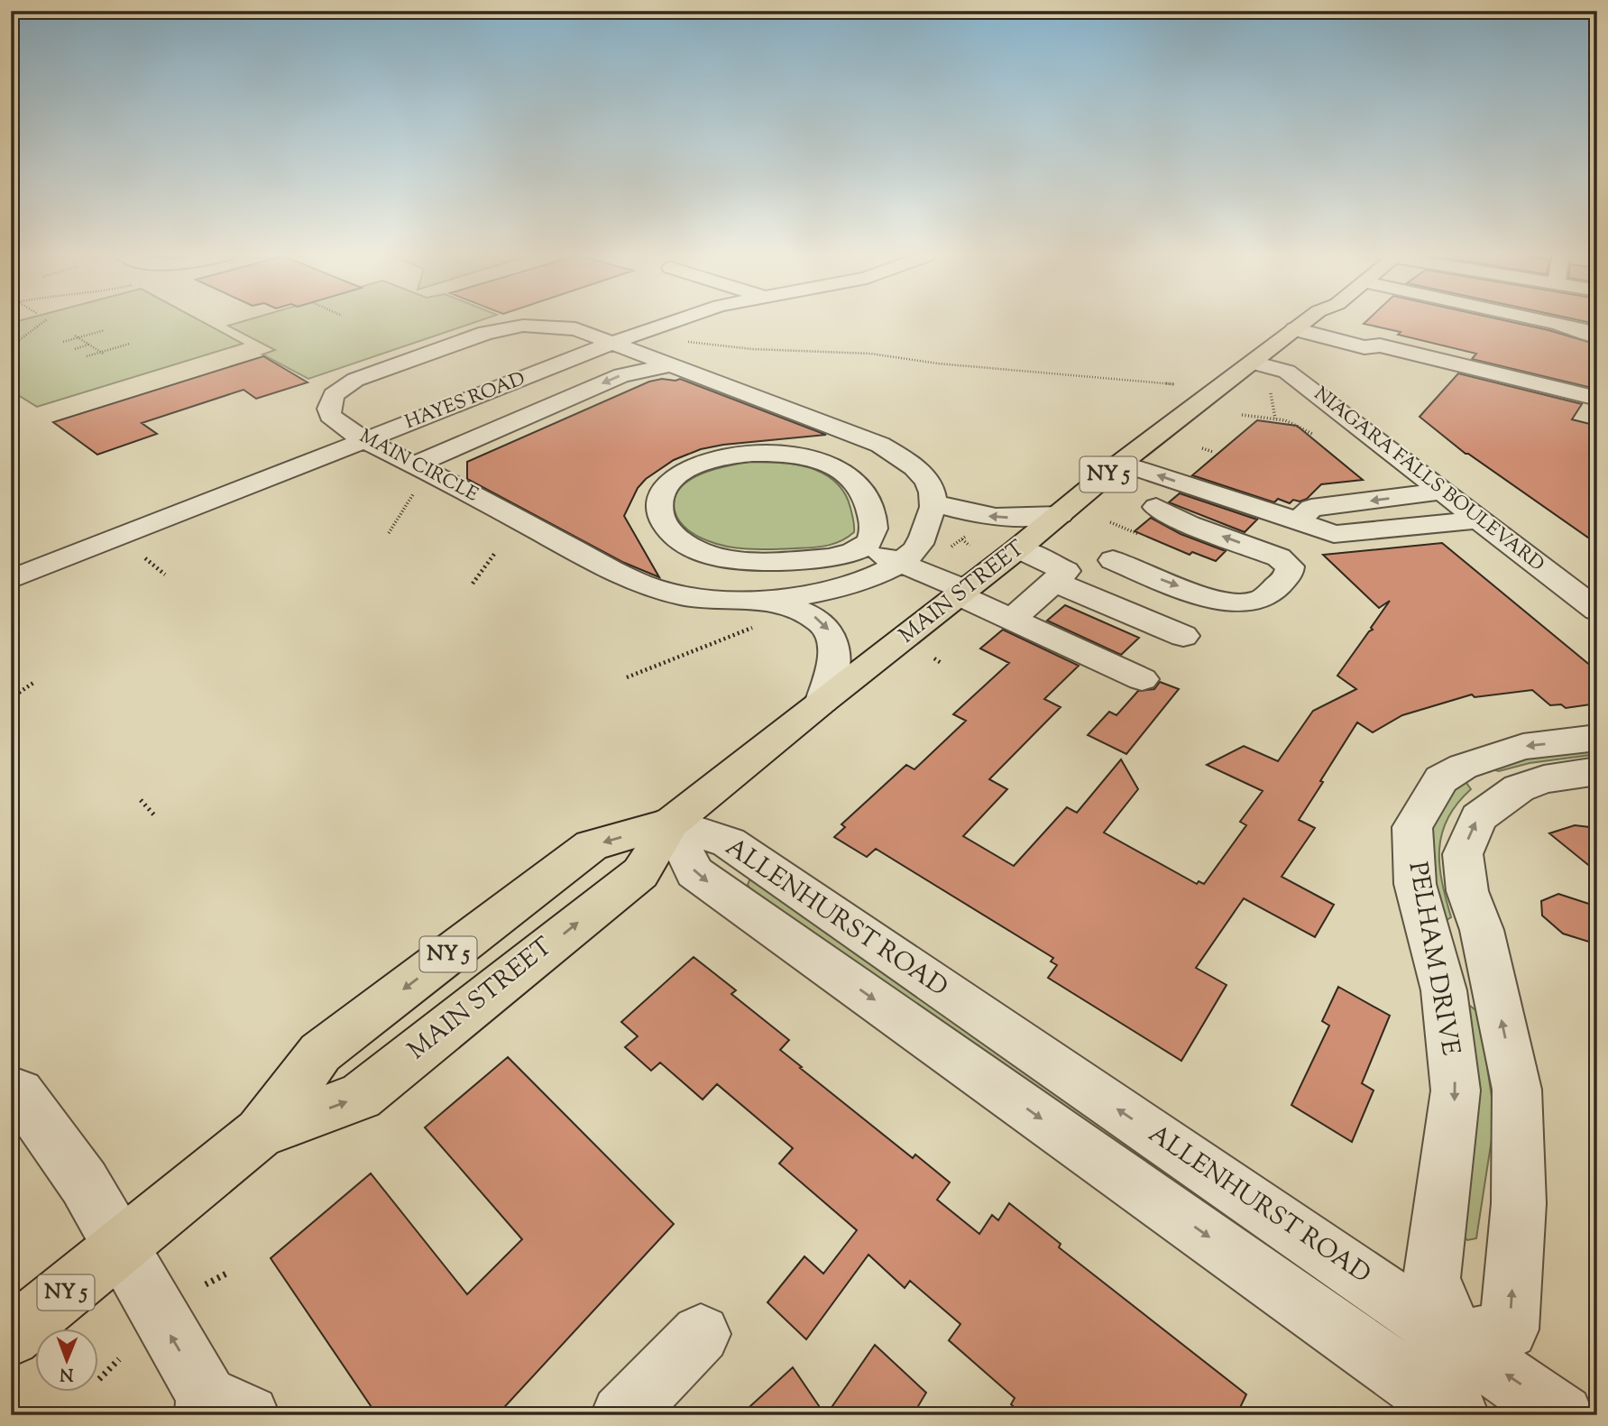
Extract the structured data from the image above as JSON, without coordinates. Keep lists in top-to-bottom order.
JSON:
{
  "streets": {
    "main road": ["NY 5", "MAIN STREET"],
    "street": [
      "HAYES ROAD",
      "MAIN CIRCLE",
      "NIAGARA FALLS BOULEVARD",
      "ALLENHURST ROAD",
      "PELHAM DRIVE"
    ]
  },
  "crossings": [
    ["HAYES ROAD", "MAIN CIRCLE"],
    ["NY 5", "NIAGARA FALLS BOULEVARD"],
    ["NY 5", "MAIN STREET"],
    ["NIAGARA FALLS BOULEVARD", "MAIN STREET"],
    ["MAIN STREET", "ALLENHURST ROAD"],
    ["ALLENHURST ROAD", "PELHAM DRIVE"]
  ],
  "north": "bottom"
}
